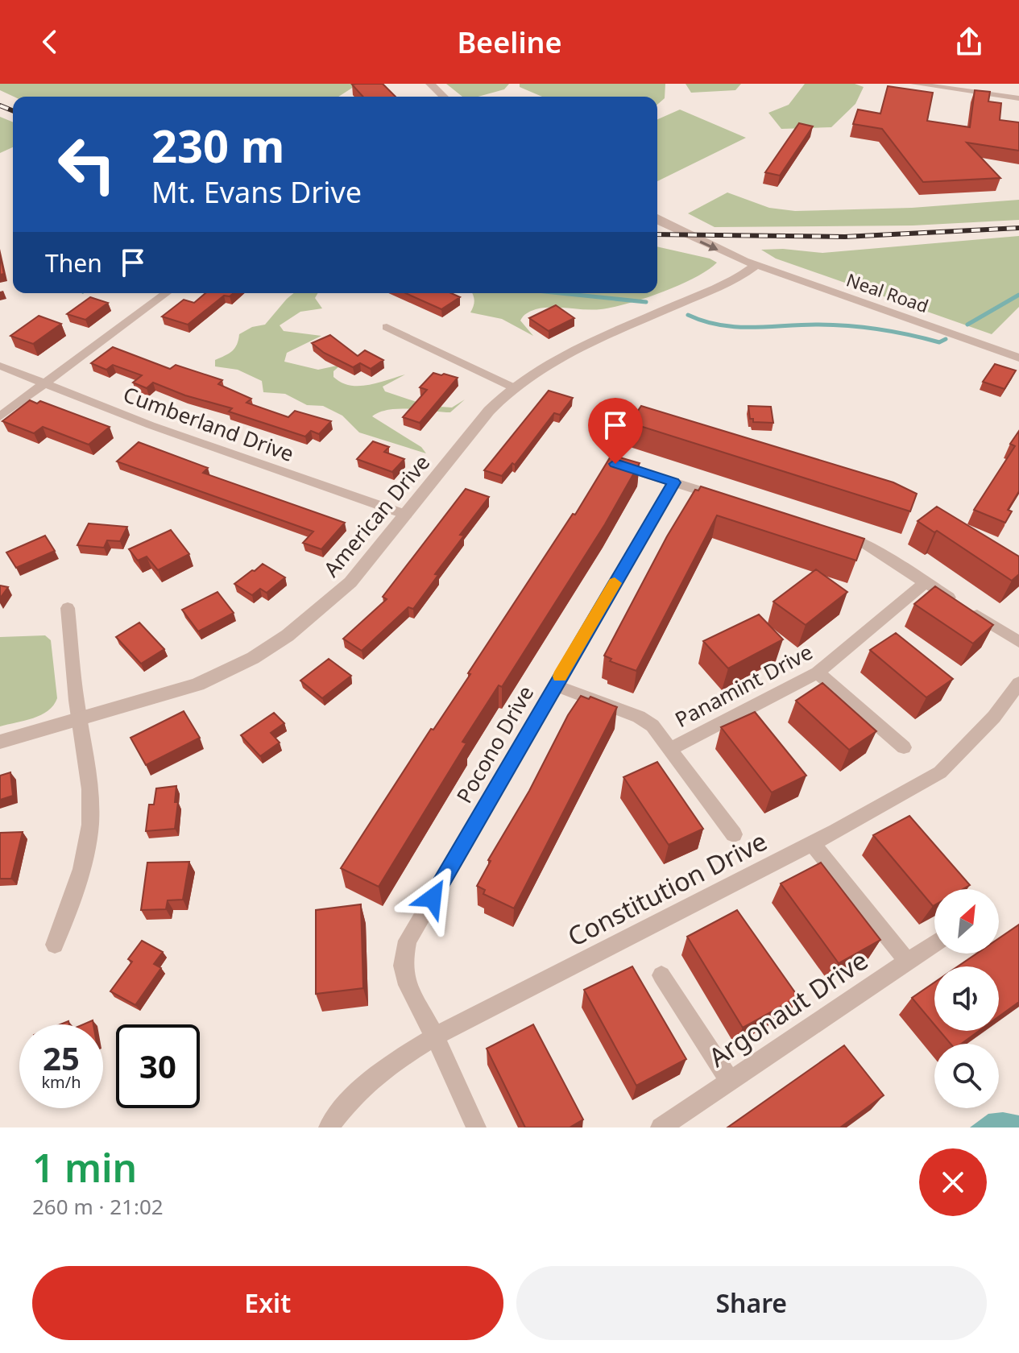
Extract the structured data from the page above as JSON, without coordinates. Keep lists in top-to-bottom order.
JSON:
{
  "streets": {
    "street": [
      "Neal Road",
      "Cumberland Drive",
      "American Drive",
      "Panamint Drive",
      "Pocono Drive",
      "Constitution Drive",
      "Argonaut Drive"
    ]
  },
  "crossings": [
    ["Neal Road", "American Drive"],
    ["Cumberland Drive", "American Drive"],
    ["Pocono Drive", "Constitution Drive"]
  ],
  "north": "top right",
  "page": {
    "header": "Beeline",
    "turn": ["230 m", "Mt. Evans Drive"],
    "then": "Then",
    "speed": "25 km/h",
    "limit": "30",
    "heading": ["1 min", "260 m · 21:02"],
    "buttons": ["Exit", "Share"]
  }
}
